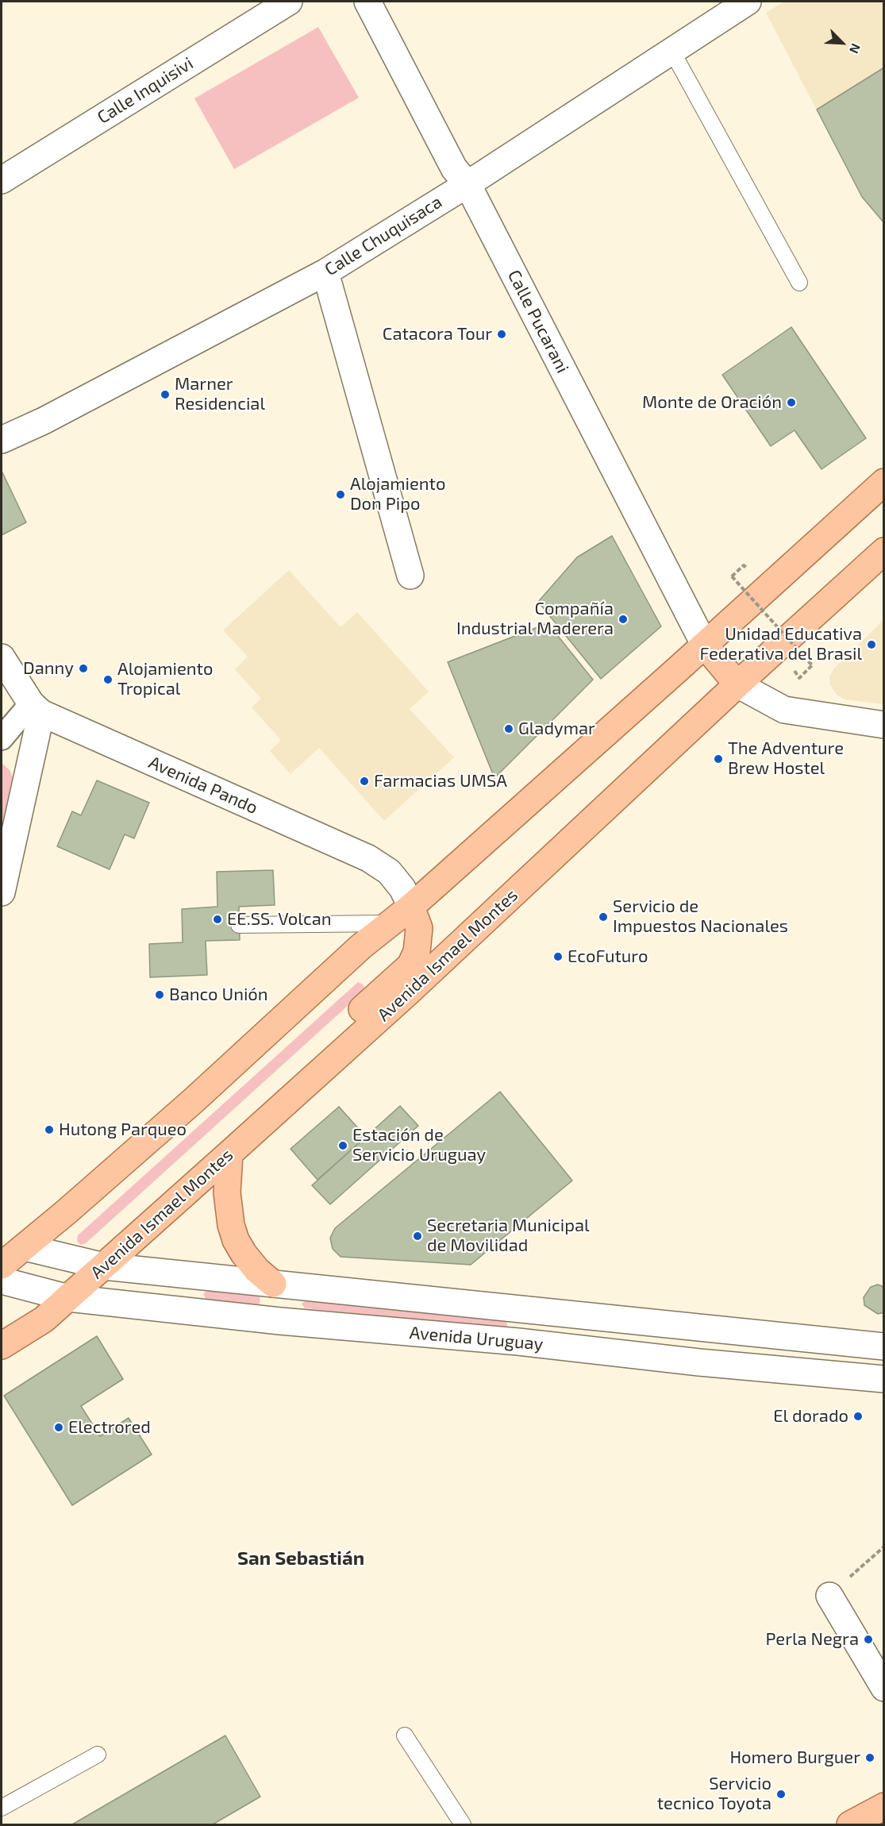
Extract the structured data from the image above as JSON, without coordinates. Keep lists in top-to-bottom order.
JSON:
{
  "streets": {
    "main road": ["Avenida Ismael Montes"],
    "street": [
      "Calle Inquisivi",
      "Calle Chuquisaca",
      "Calle Pucarani",
      "Avenida Pando",
      "Avenida Uruguay"
    ]
  },
  "crossings": [
    ["Calle Chuquisaca", "Calle Pucarani"],
    ["Avenida Ismael Montes", "Avenida Uruguay"]
  ],
  "districts": ["San Sebastián"],
  "places": [
    "Catacora Tour",
    "Marner Residencial",
    "Monte de Oración",
    "Alojamiento Don Pipo",
    "Compañía Industrial Maderera",
    "Unidad Educativa Federativa del Brasil",
    "Danny",
    "Alojamiento Tropical",
    "Gladymar",
    "The Adventure Brew Hostel",
    "Farmacias UMSA",
    "Servicio de Impuestos Nacionales",
    "EE.SS. Volcan",
    "EcoFuturo",
    "Banco Unión",
    "Hutong Parqueo",
    "Estación de Servicio Uruguay",
    "Secretaria Municipal de Movilidad",
    "El dorado",
    "Electrored",
    "Perla Negra",
    "Homero Burguer",
    "Servicio tecnico Toyota"
  ],
  "north": "bottom right"
}
